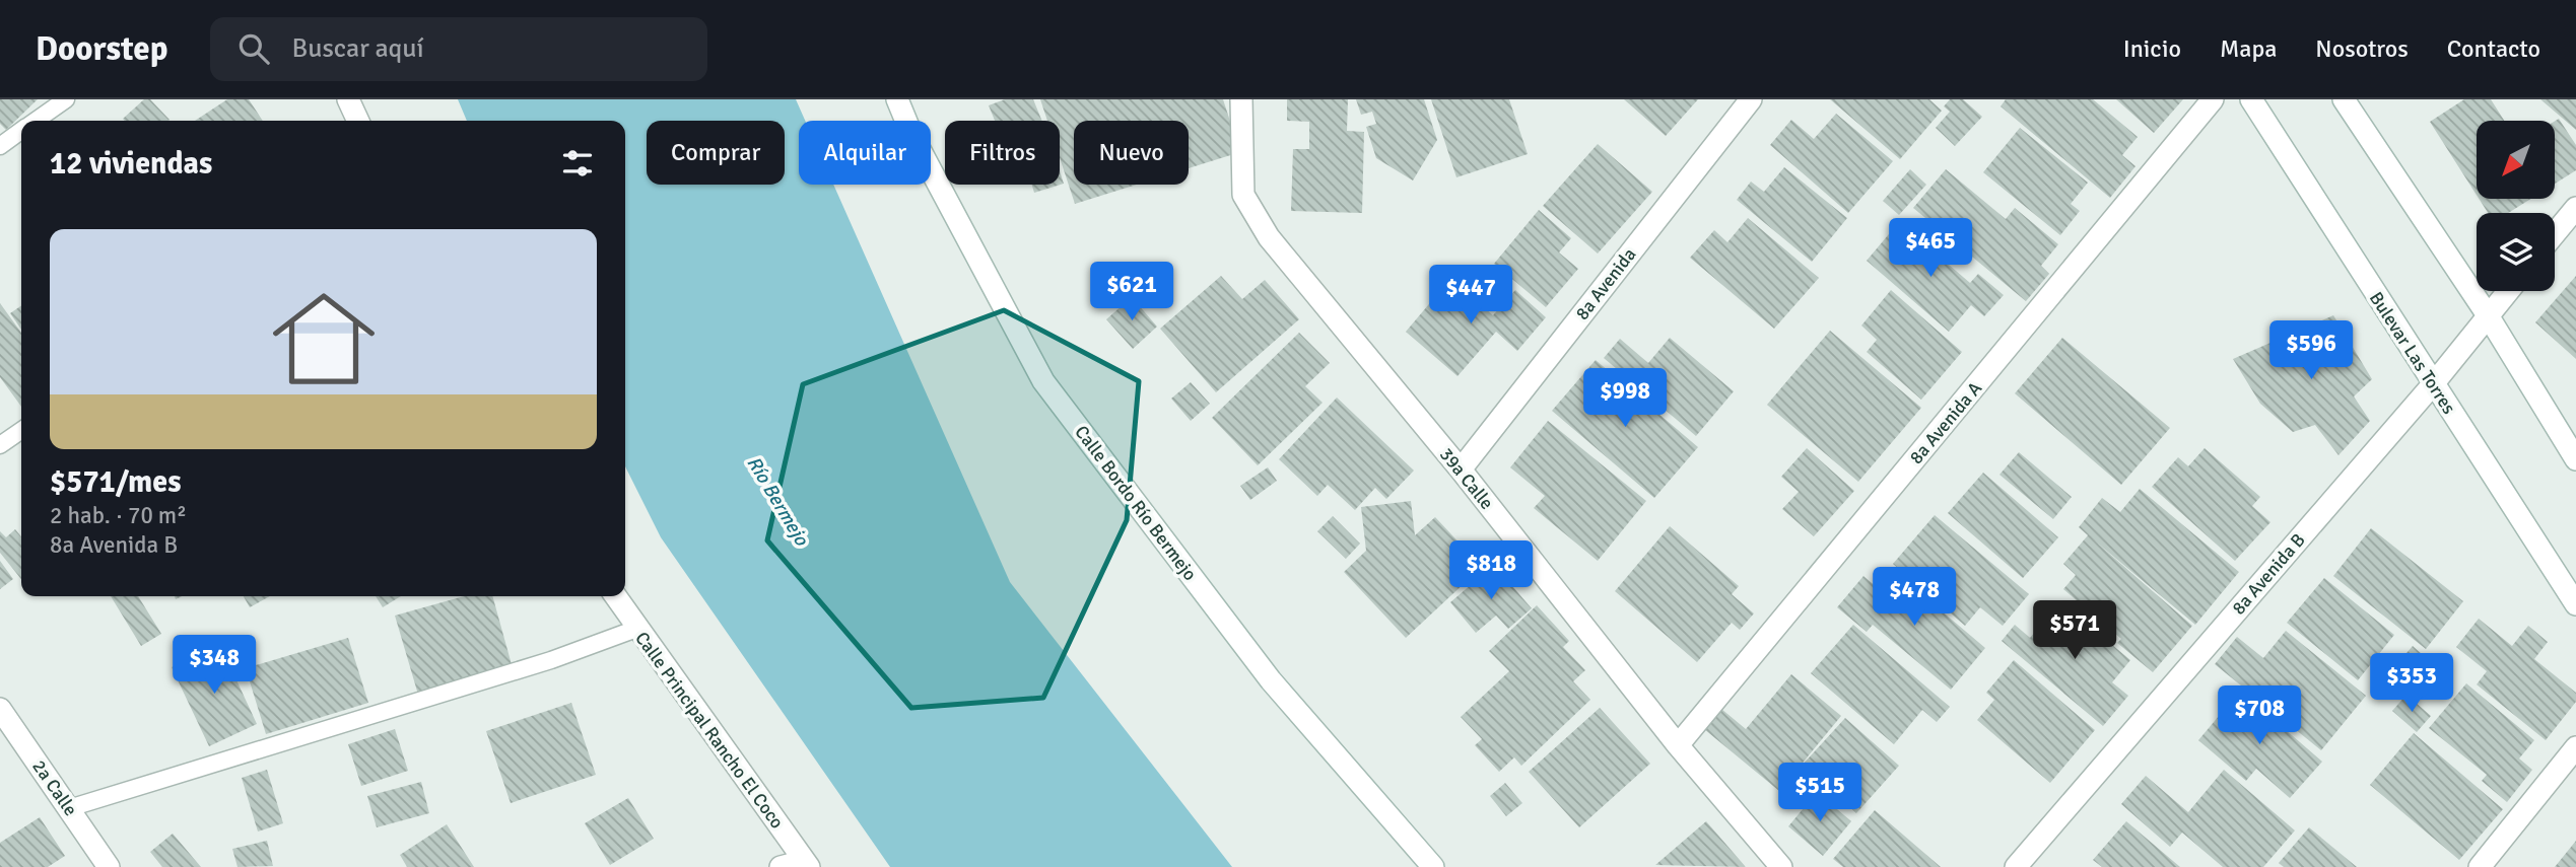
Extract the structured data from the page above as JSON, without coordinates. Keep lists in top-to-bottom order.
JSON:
{
  "streets": {
    "street": [
      "8a Avenida",
      "Bulevar Las Torres",
      "8a Avenida A",
      "39a Calle",
      "Calle Bordo Río Bermejo",
      "8a Avenida B",
      "Calle Principal Rancho El Coco",
      "2a Calle"
    ]
  },
  "crossings": [
    ["8a Avenida", "39a Calle"],
    ["Bulevar Las Torres", "8a Avenida B"],
    ["8a Avenida A", "39a Calle"]
  ],
  "water": ["Río Bermejo"],
  "north": "bottom left",
  "page": {
    "header": "Doorstep",
    "search": "Buscar aquí",
    "nav": [
      "Inicio",
      "Mapa",
      "Nosotros",
      "Contacto"
    ],
    "chip": [
      "Comprar",
      "Alquilar",
      "Filtros",
      "Nuevo"
    ],
    "heading": "12 viviendas",
    "list": [
      {
        "name": "$571/mes",
        "note": "2 hab. · 70 m² · 8a Avenida B"
      }
    ],
    "price": [
      "$465",
      "$621",
      "$447",
      "$596",
      "$998",
      "$818",
      "$478",
      "$571",
      "$348",
      "$353",
      "$708",
      "$515"
    ]
  }
}
